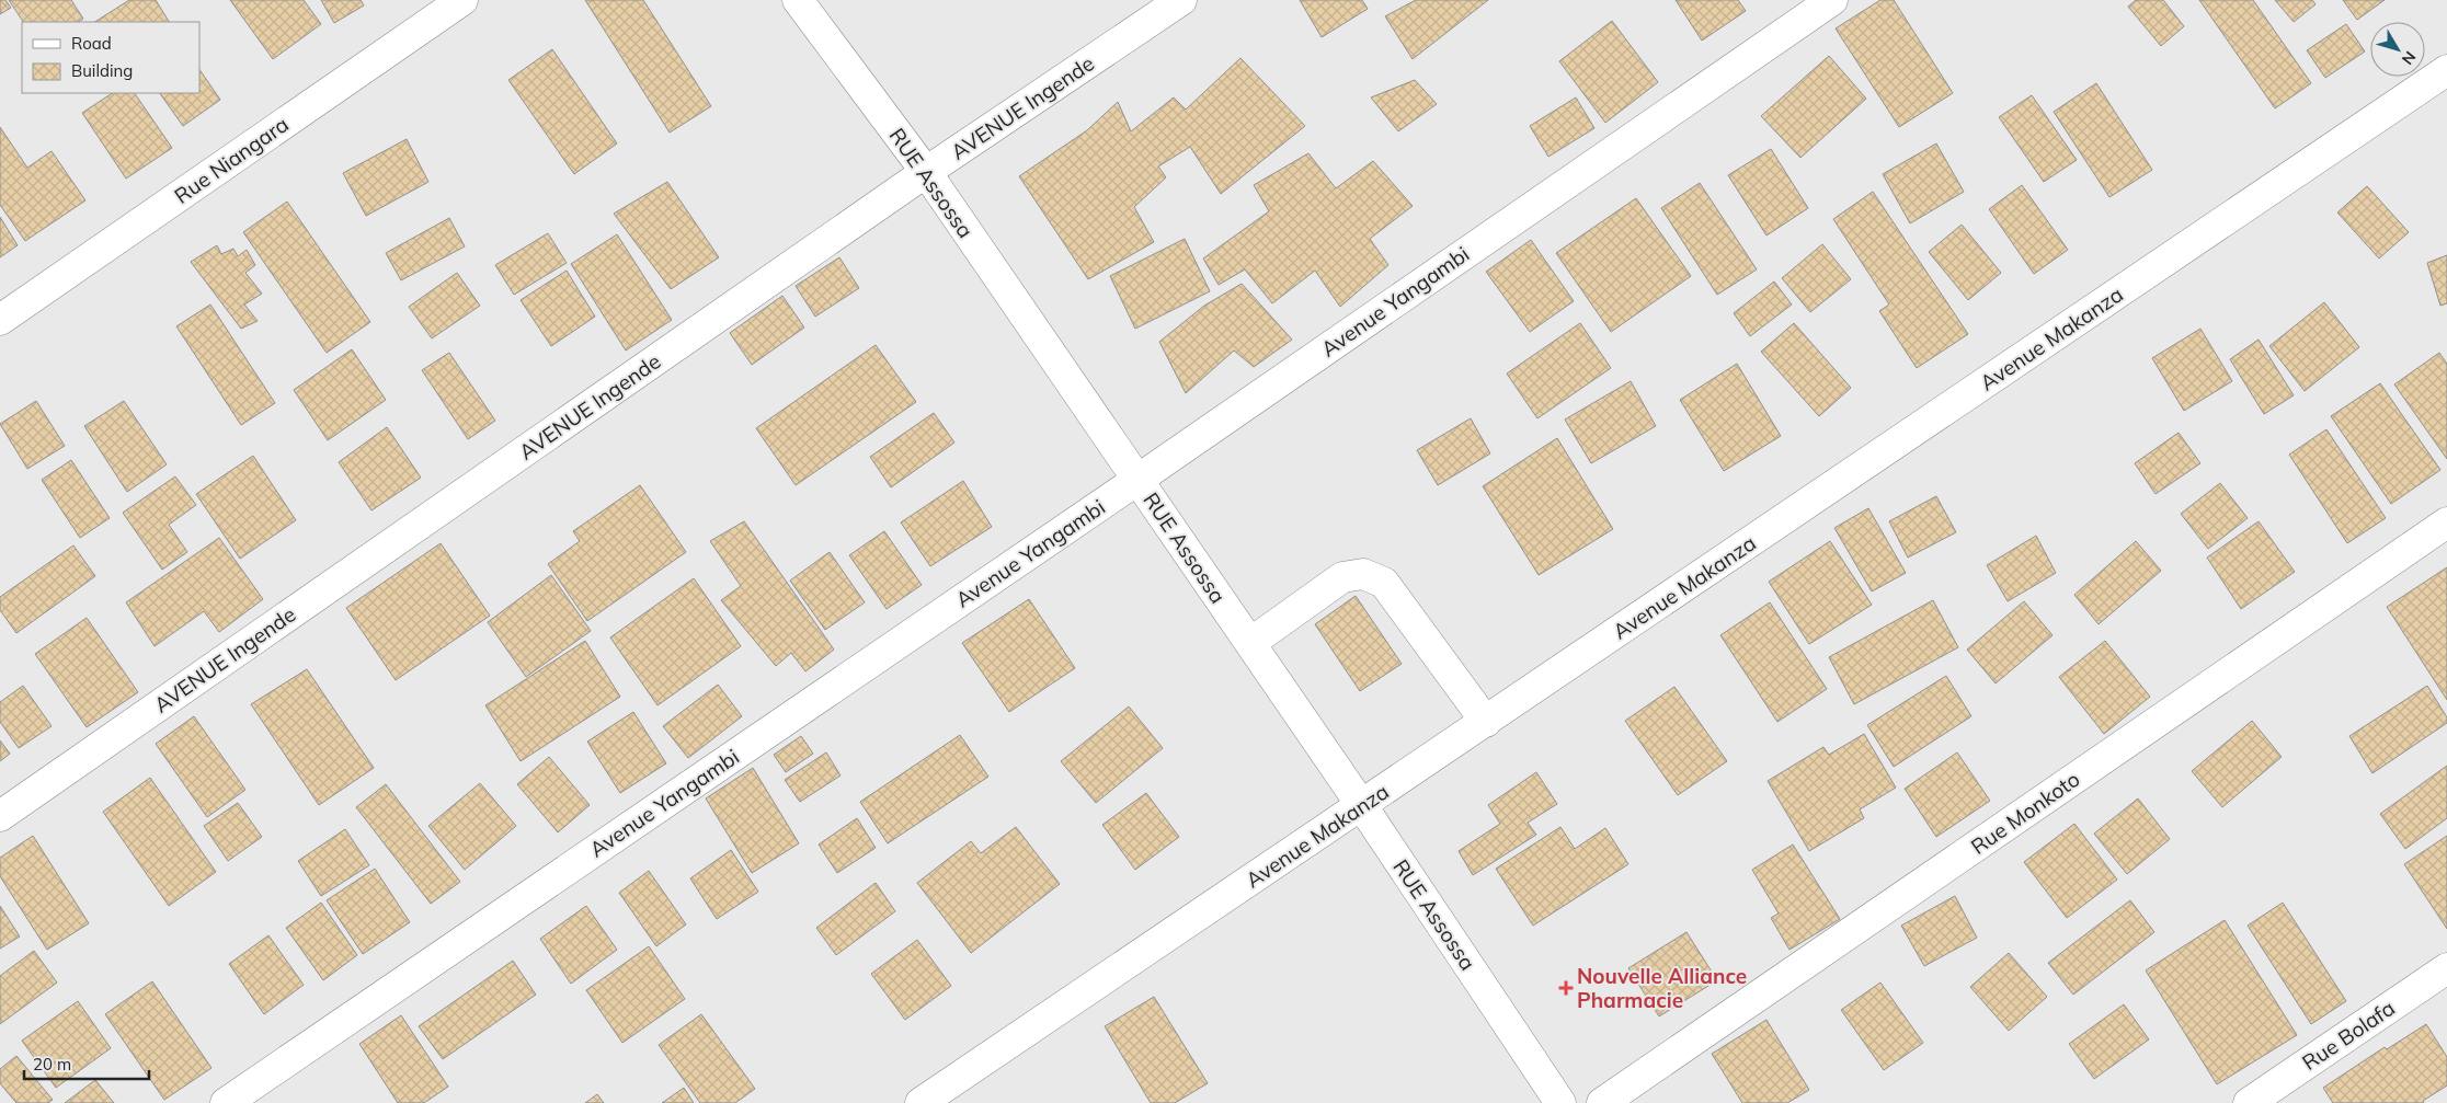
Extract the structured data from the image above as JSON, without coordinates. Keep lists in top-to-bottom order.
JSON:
{
  "streets": {
    "street": [
      "AVENUE Ingende",
      "Rue Niangara",
      "RUE Assossa",
      "Avenue Yangambi",
      "Avenue Makanza",
      "Rue Monkoto",
      "Rue Bolafa"
    ]
  },
  "crossings": [
    ["AVENUE Ingende", "RUE Assossa"],
    ["RUE Assossa", "Avenue Yangambi"],
    ["RUE Assossa", "Avenue Makanza"]
  ],
  "places": {
    "health": ["Nouvelle Alliance Pharmacie"]
  },
  "legend": ["Road", "Building"],
  "scale_bar": "20 m",
  "north": "bottom right"
}
